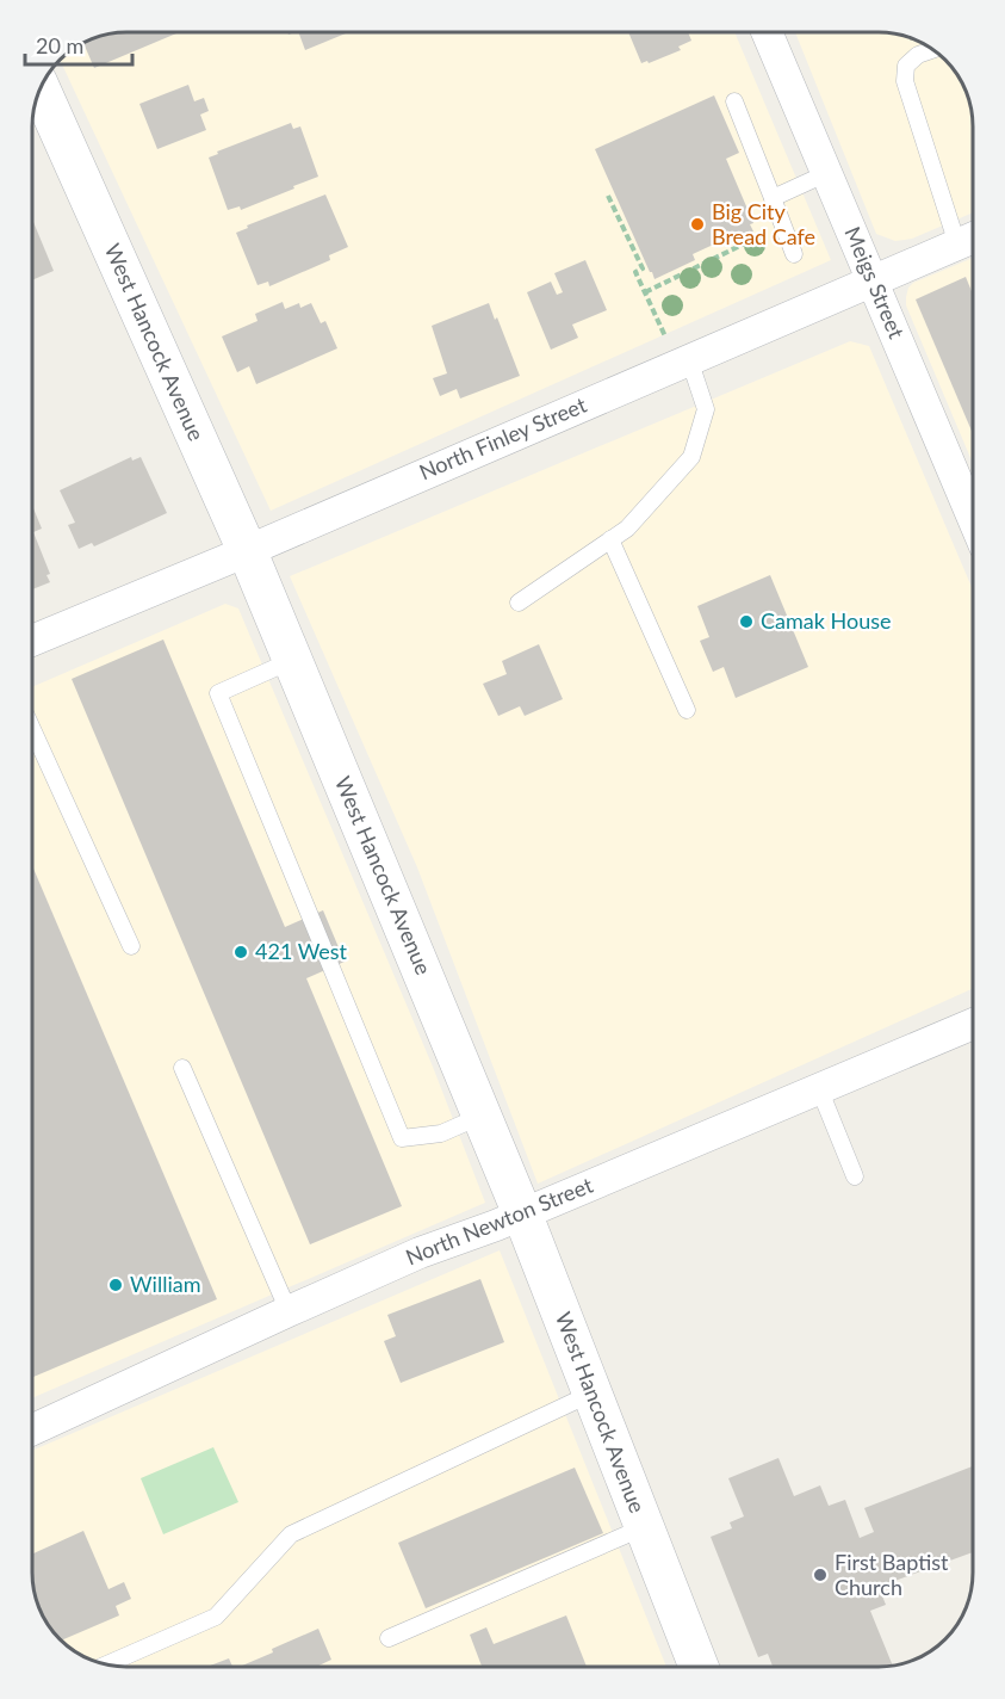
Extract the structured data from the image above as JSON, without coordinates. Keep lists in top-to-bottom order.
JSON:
{
  "streets": {
    "street": [
      "Meigs Street",
      "West Hancock Avenue",
      "North Finley Street",
      "North Newton Street"
    ]
  },
  "crossings": [
    ["Meigs Street", "North Finley Street"],
    ["West Hancock Avenue", "North Finley Street"],
    ["West Hancock Avenue", "North Newton Street"]
  ],
  "places": [
    "Big City Bread Cafe",
    "Camak House",
    "421 West",
    "William",
    "First Baptist Church"
  ],
  "scale_bar": "20 m"
}
